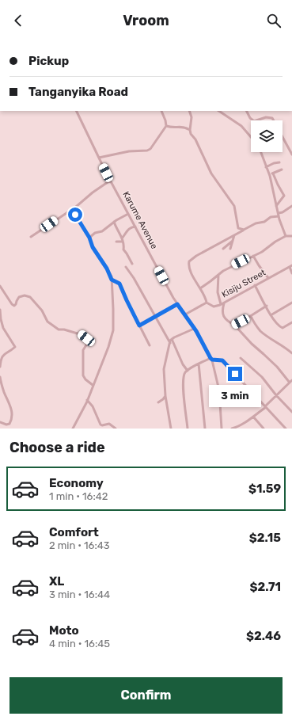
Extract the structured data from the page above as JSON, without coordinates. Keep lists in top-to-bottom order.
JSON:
{
  "streets": {
    "street": ["Karume Avenue", "Kisiju Street"]
  },
  "page": {
    "header": "Vroom",
    "banner": ["Pickup", "Tanganyika Road"],
    "bubble": "3 min",
    "heading": "Choose a ride",
    "list": [
      {
        "name": "Economy",
        "note": "1 min · 16:42",
        "value": "$1.59"
      },
      {
        "name": "Comfort",
        "note": "2 min · 16:43",
        "value": "$2.15"
      },
      {
        "name": "XL",
        "note": "3 min · 16:44",
        "value": "$2.71"
      },
      {
        "name": "Moto",
        "note": "4 min · 16:45",
        "value": "$2.46"
      }
    ],
    "buttons": "Confirm"
  }
}
